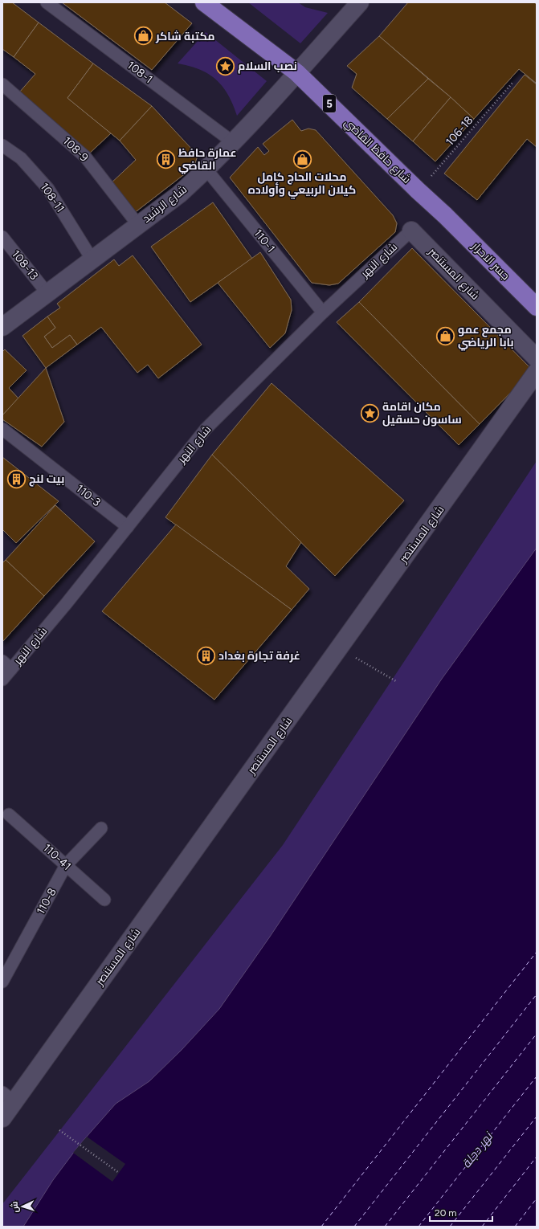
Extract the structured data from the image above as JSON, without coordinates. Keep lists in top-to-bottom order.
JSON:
{
  "streets": {
    "main road": ["5", "شارع حافظ القاضي", "جسر الاحرار"],
    "street": ["شارع الرشيد", "شارع المستنصر"],
    "lane": [
      "108-1",
      "108-9",
      "108-11",
      "110-1",
      "شارع النهر",
      "108-13",
      "110-3",
      "110-41",
      "110-8"
    ],
    "path": ["106-18"]
  },
  "crossings": [
    ["108-1", "شارع الرشيد"],
    ["106-18", "شارع حافظ القاضي"],
    ["108-9", "شارع الرشيد"],
    ["شارع حافظ القاضي", "شارع الرشيد"],
    ["شارع حافظ القاضي", "جسر الاحرار"],
    ["108-11", "شارع الرشيد"],
    ["شارع الرشيد", "110-1"],
    ["شارع الرشيد", "108-13"],
    ["110-1", "شارع النهر"],
    ["شارع النهر", "شارع المستنصر"],
    ["شارع النهر", "110-3"],
    ["110-41", "110-8"]
  ],
  "water": ["نهر دجلة"],
  "places": {
    "shop": ["مكتبة شاكر", "محلات الحاج كامل كيلان الربيعي وأولاده", "مجمع عمو بابا الرياضي"],
    "place": ["نصب السلام", "مكان اقامة ساسون حسقيل"],
    "building": ["عمارة حافظ القاضي", "بيت لنج", "غرفة تجارة بغداد"]
  },
  "scale_bar": "20 m",
  "north": "left"
}
